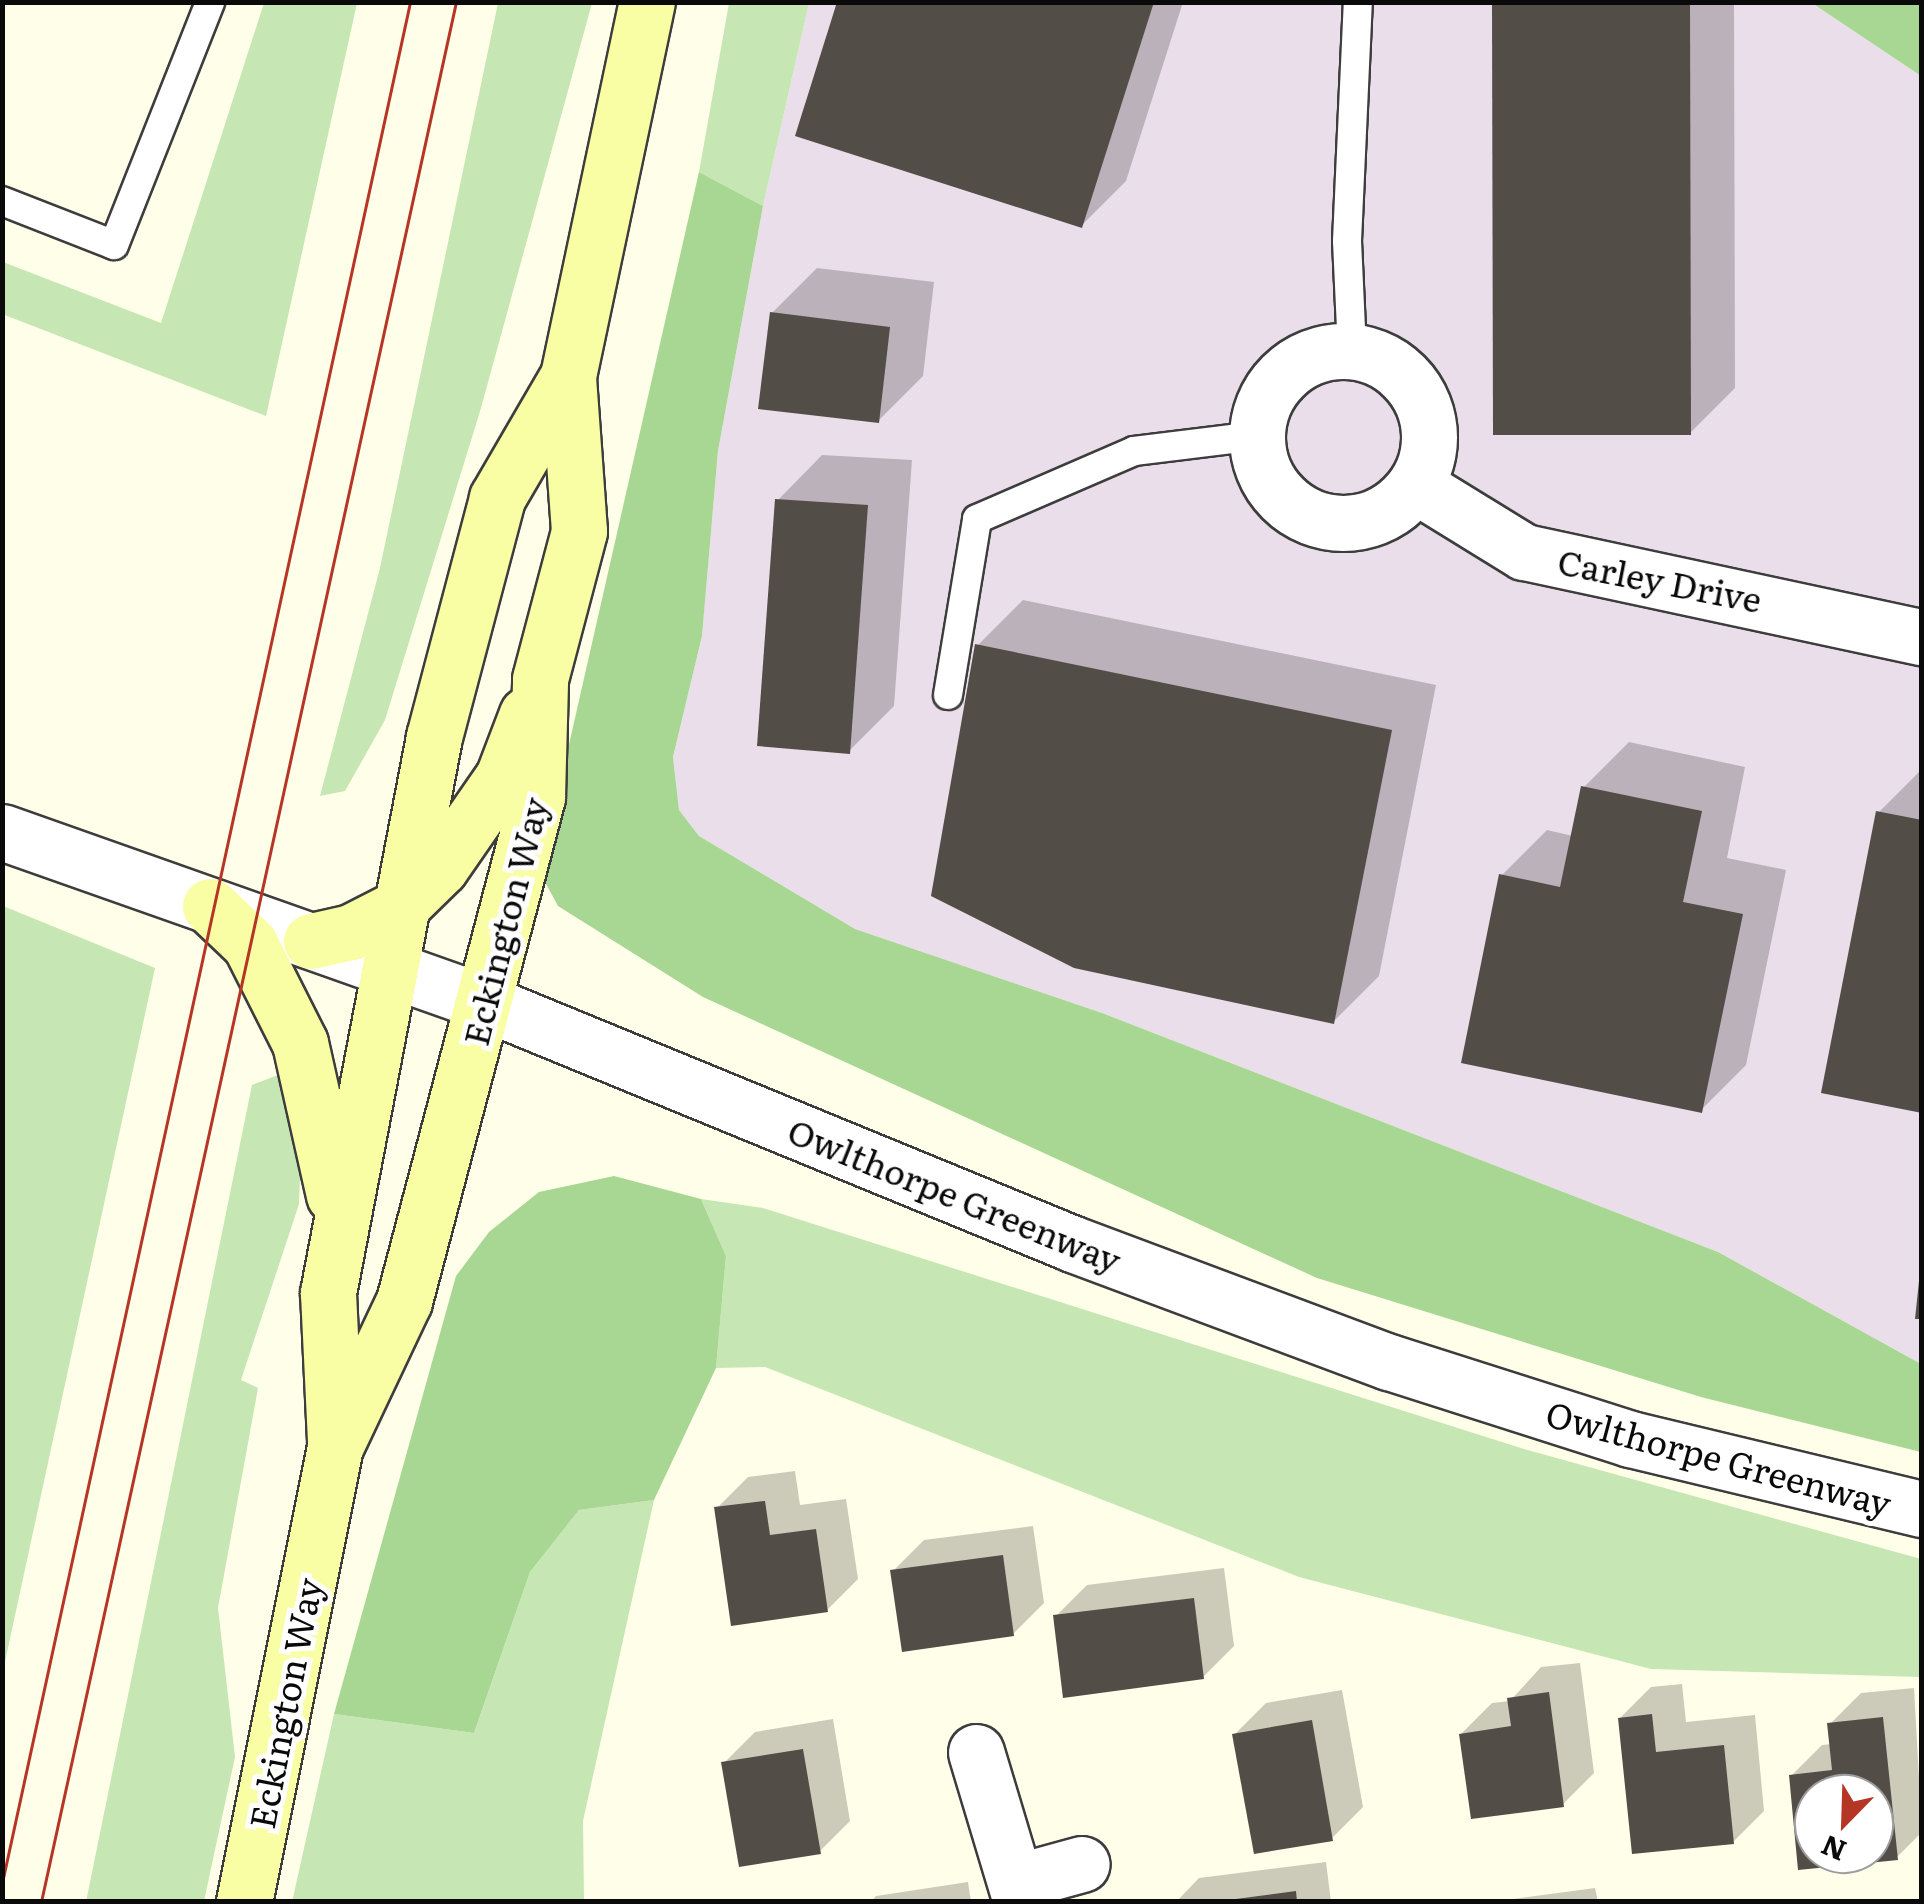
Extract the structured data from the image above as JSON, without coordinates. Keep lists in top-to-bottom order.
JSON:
{
  "streets": {
    "main road": ["Eckington Way"],
    "street": ["Carley Drive", "Owlthorpe Greenway"]
  },
  "crossings": [
    ["Eckington Way", "Owlthorpe Greenway"]
  ],
  "north": "bottom left"
}
